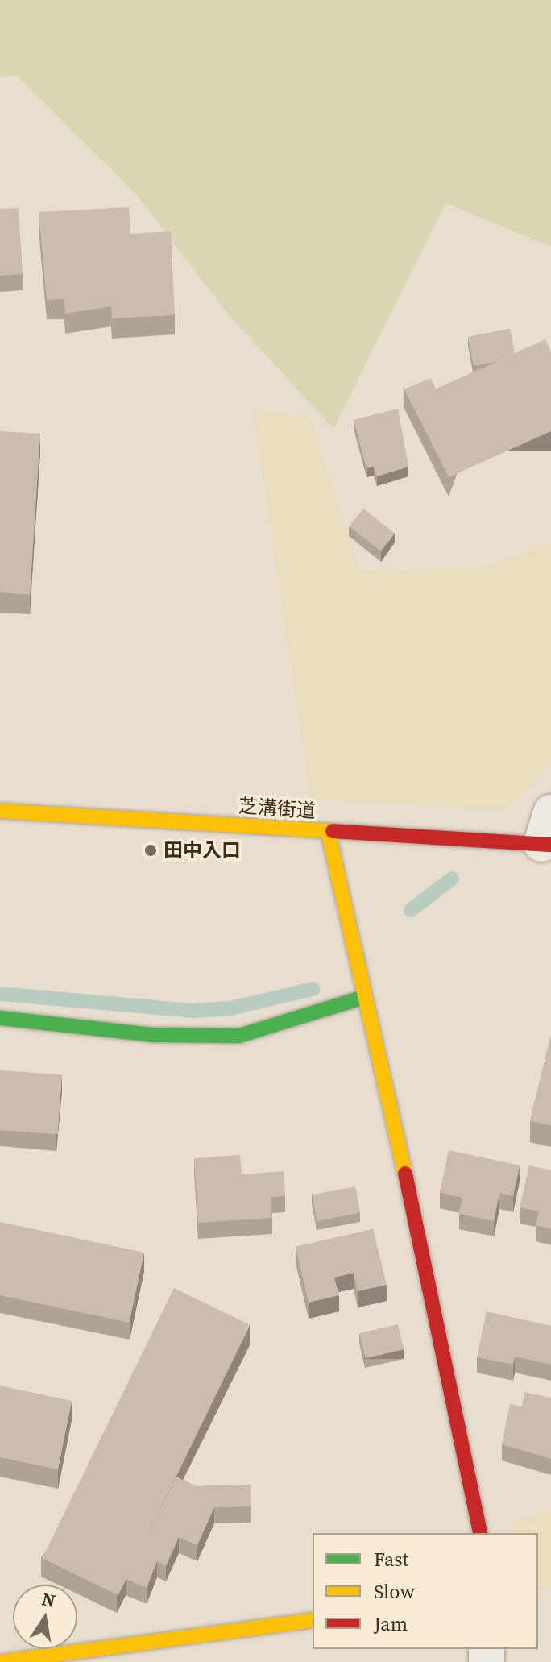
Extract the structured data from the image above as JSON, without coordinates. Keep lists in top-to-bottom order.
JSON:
{
  "streets": {
    "street": ["芝溝街道"]
  },
  "places": ["田中入口"],
  "legend": ["Fast", "Slow", "Jam"],
  "north": "top"
}
